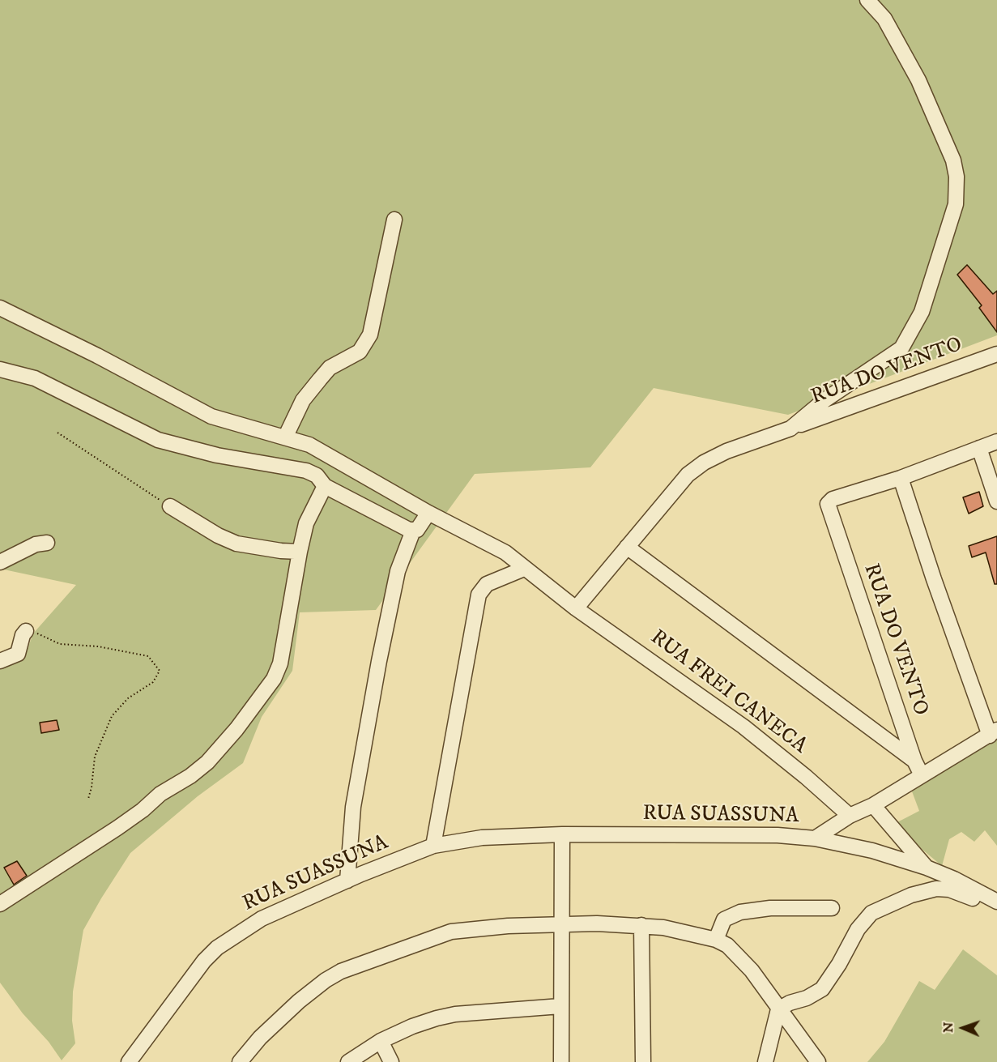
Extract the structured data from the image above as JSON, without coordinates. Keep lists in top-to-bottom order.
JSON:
{
  "streets": {
    "street": ["RUA DO VENTO", "RUA FREI CANECA", "RUA SUASSUNA"]
  },
  "crossings": [
    ["RUA DO VENTO", "RUA FREI CANECA"]
  ],
  "north": "left"
}
